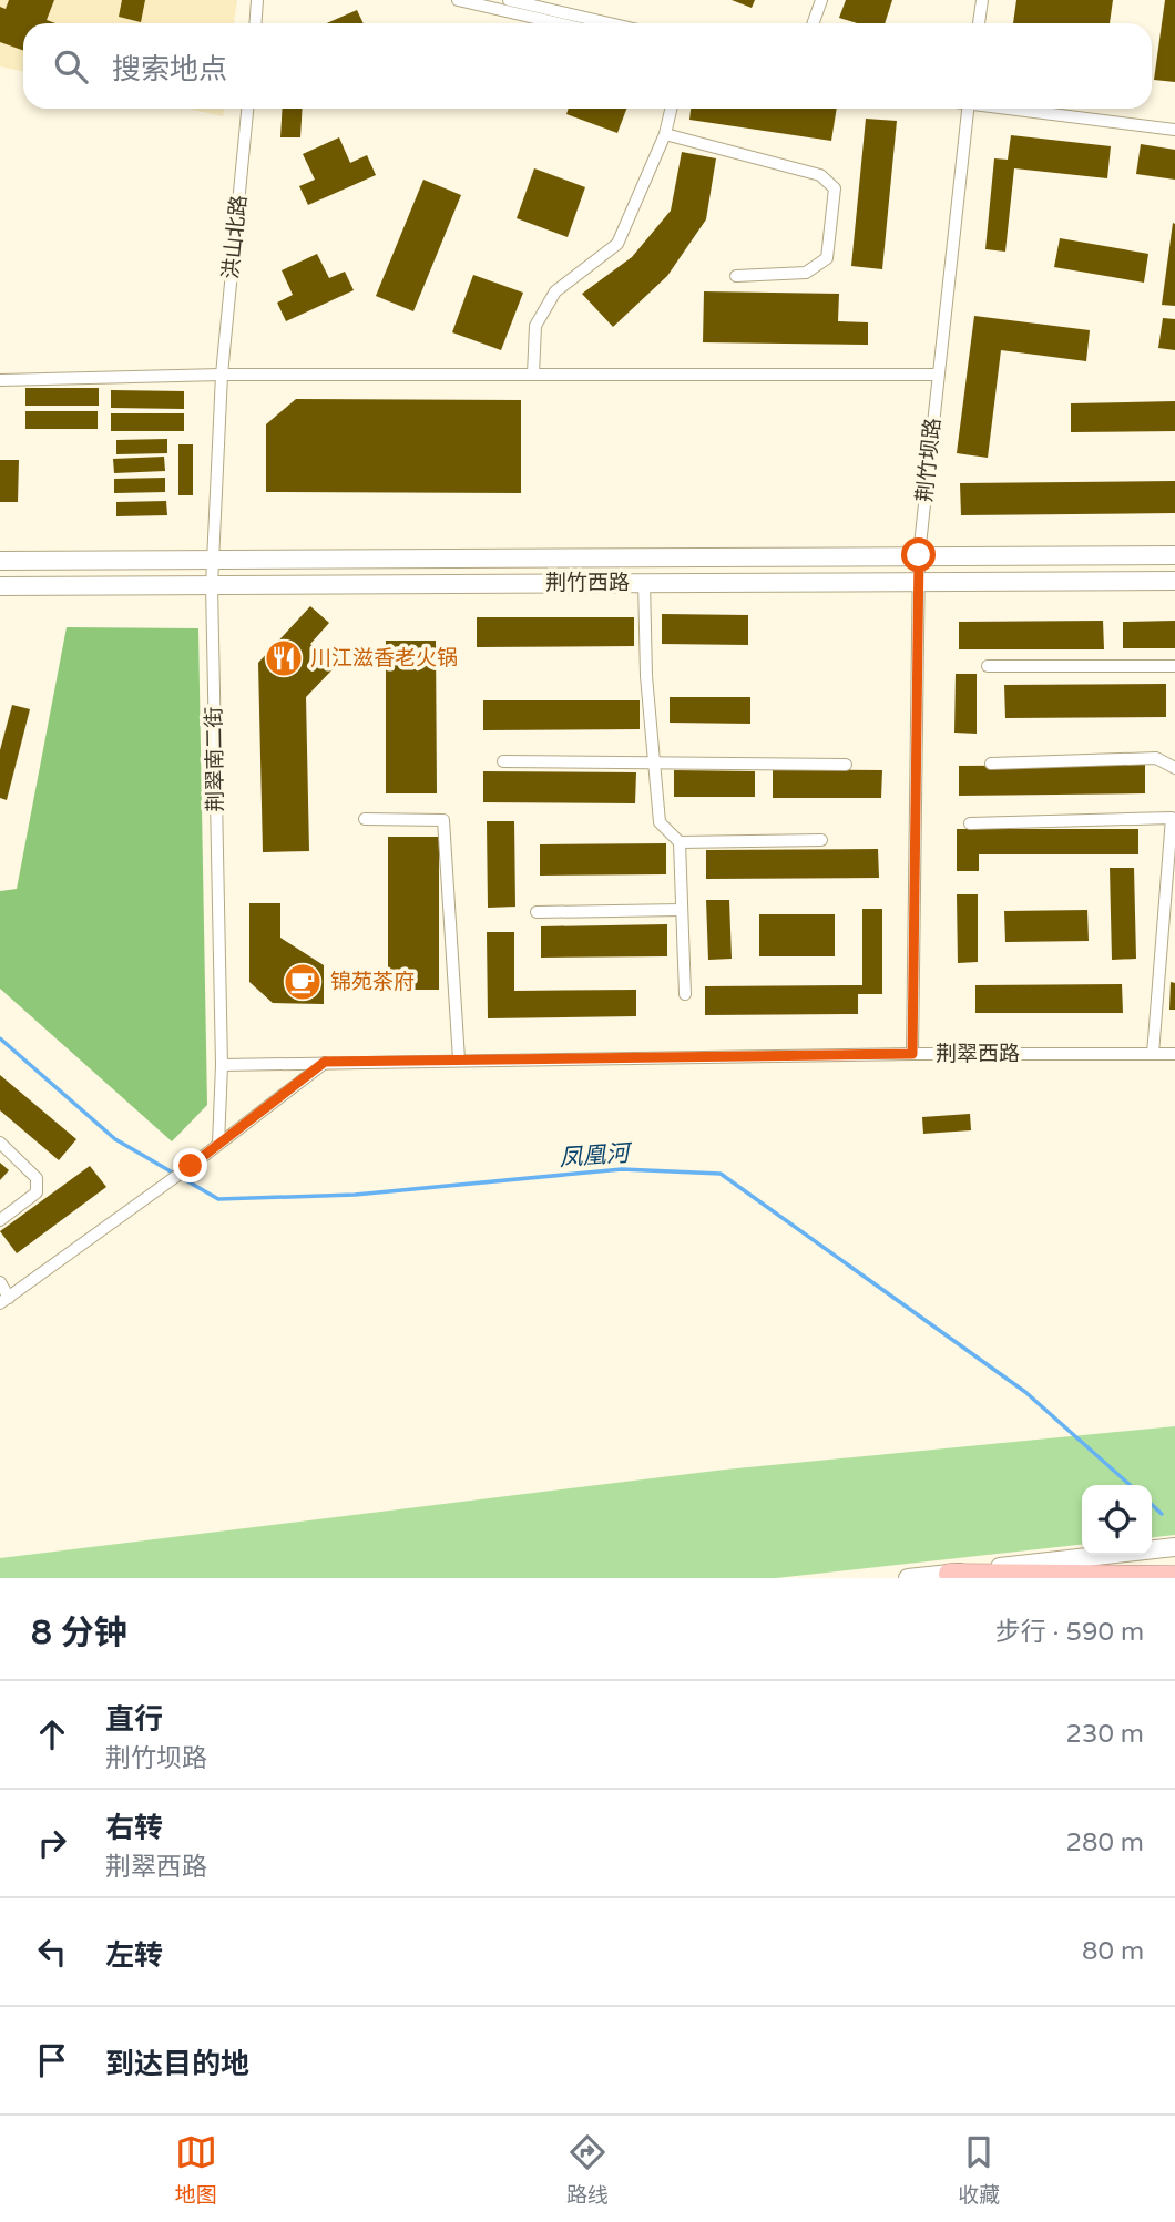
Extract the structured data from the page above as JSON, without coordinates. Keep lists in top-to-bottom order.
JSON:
{
  "streets": {
    "main road": ["荆竹西路"],
    "street": [
      "洪山北路",
      "荆竹坝路",
      "荆翠南二街",
      "荆翠西路"
    ]
  },
  "crossings": [
    ["洪山北路", "荆翠南二街"],
    ["荆竹坝路", "荆竹西路"],
    ["荆竹坝路", "荆翠西路"],
    ["荆竹西路", "荆翠南二街"],
    ["荆翠南二街", "荆翠西路"]
  ],
  "water": ["凤凰河"],
  "places": {
    "restaurant": ["川江滋香老火锅"],
    "cafe": ["锦苑茶府"]
  },
  "page": {
    "search": "搜索地点",
    "heading": ["8 分钟", "步行 · 590 m"],
    "list": [
      ["直行", "荆竹坝路", "230 m"],
      ["右转", "荆翠西路", "280 m"],
      ["左转", "80 m"],
      "到达目的地"
    ],
    "nav": ["地图", "路线", "收藏"]
  }
}
